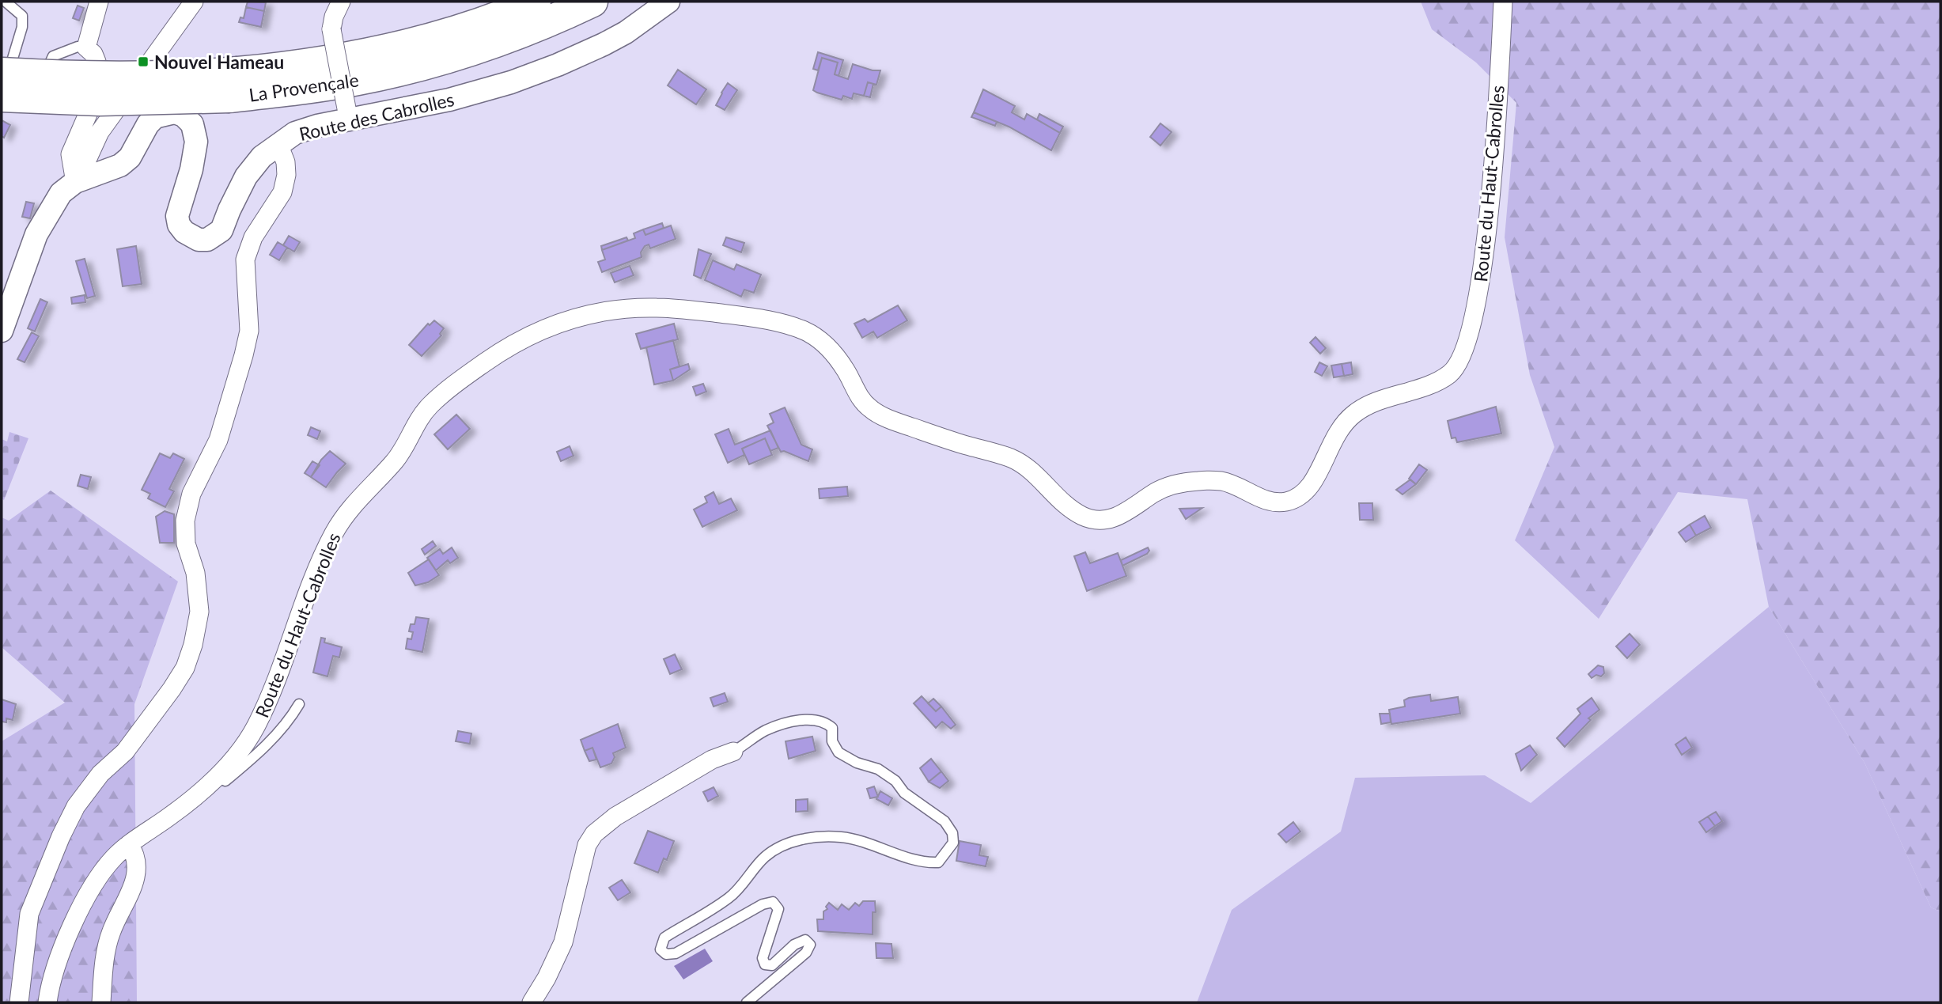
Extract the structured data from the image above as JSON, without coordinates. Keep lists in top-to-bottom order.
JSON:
{
  "streets": {
    "highway": ["La Provençale"],
    "street": ["Route des Cabrolles", "Route du Haut-Cabrolles"]
  },
  "places": {
    "transit": ["Nouvel Hameau"]
  }
}
